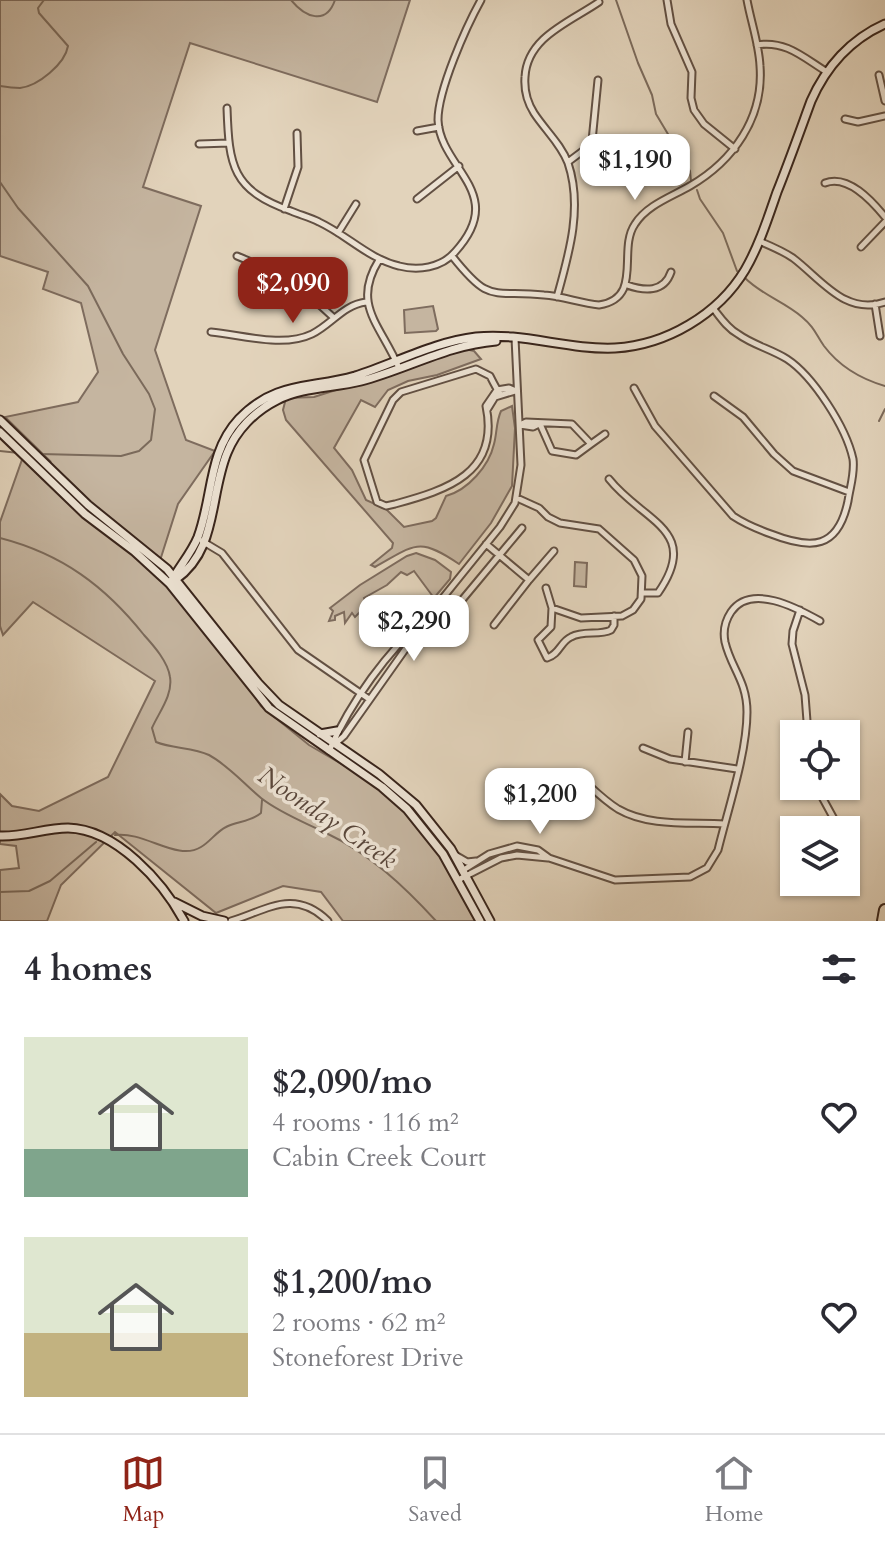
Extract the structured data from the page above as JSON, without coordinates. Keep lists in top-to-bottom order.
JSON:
{
  "water": ["Noonday Creek"],
  "page": {
    "price": [
      "$1,190",
      "$2,090",
      "$2,290",
      "$1,200"
    ],
    "heading": "4 homes",
    "list": [
      {
        "name": "$2,090/mo",
        "note": "4 rooms · 116 m² · Cabin Creek Court"
      },
      {
        "name": "$1,200/mo",
        "note": "2 rooms · 62 m² · Stoneforest Drive"
      }
    ],
    "tabs": ["Map", "Saved", "Home"]
  }
}
